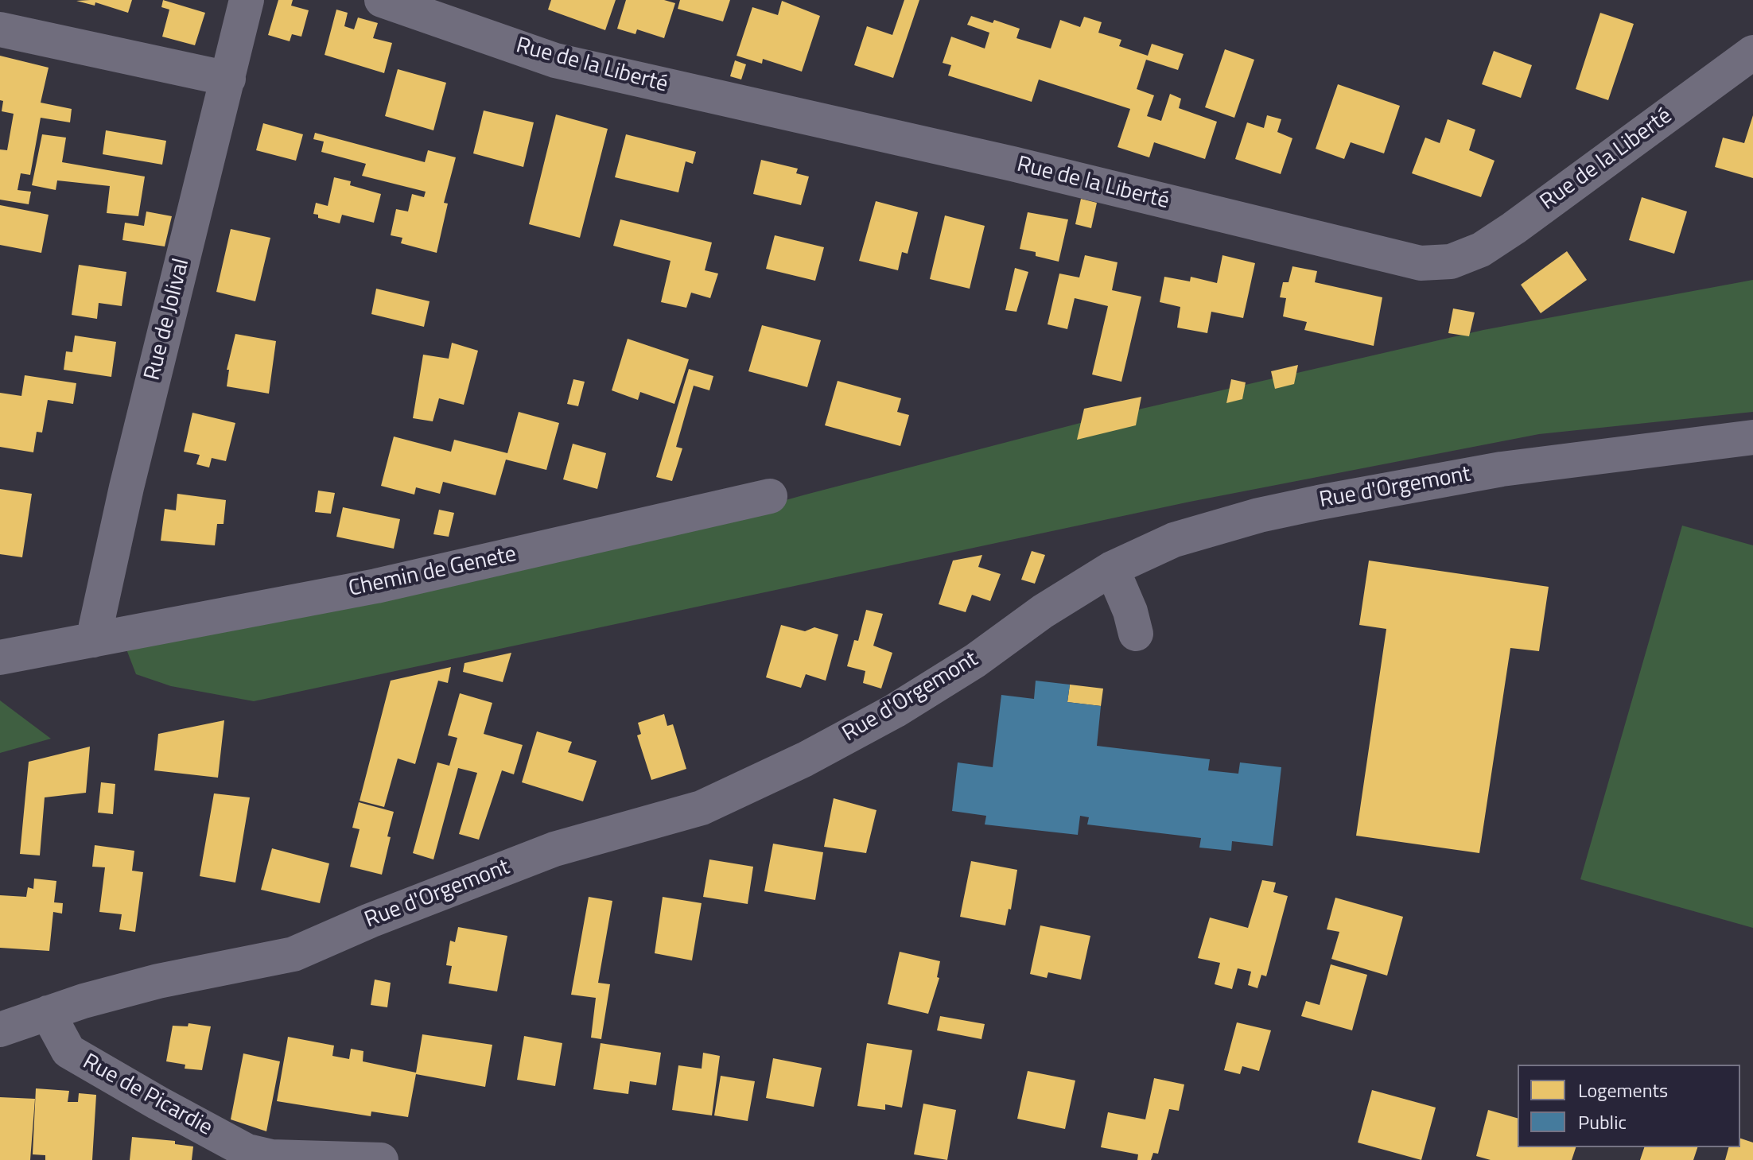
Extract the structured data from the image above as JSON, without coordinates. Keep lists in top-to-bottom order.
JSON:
{
  "streets": {
    "street": [
      "Rue de la Liberté",
      "Rue de Jolival",
      "Rue d'Orgemont",
      "Chemin de Genete",
      "Rue de Picardie"
    ]
  },
  "crossings": [
    ["Rue de Jolival", "Chemin de Genete"],
    ["Rue d'Orgemont", "Rue de Picardie"]
  ],
  "legend": ["Logements", "Public"]
}
